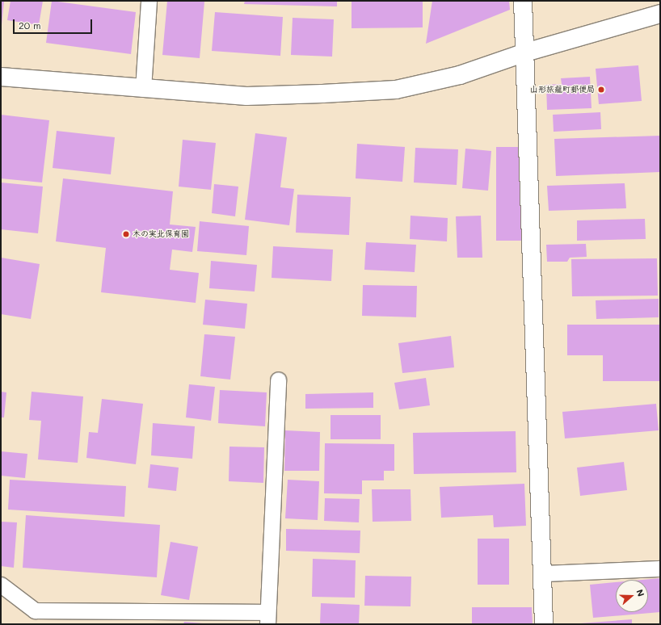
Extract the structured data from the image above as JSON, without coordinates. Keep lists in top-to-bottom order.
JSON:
{
  "places": ["山形旅籠町郵便局", "木の実北保育園"],
  "scale_bar": "20 m",
  "north": "right"
}
